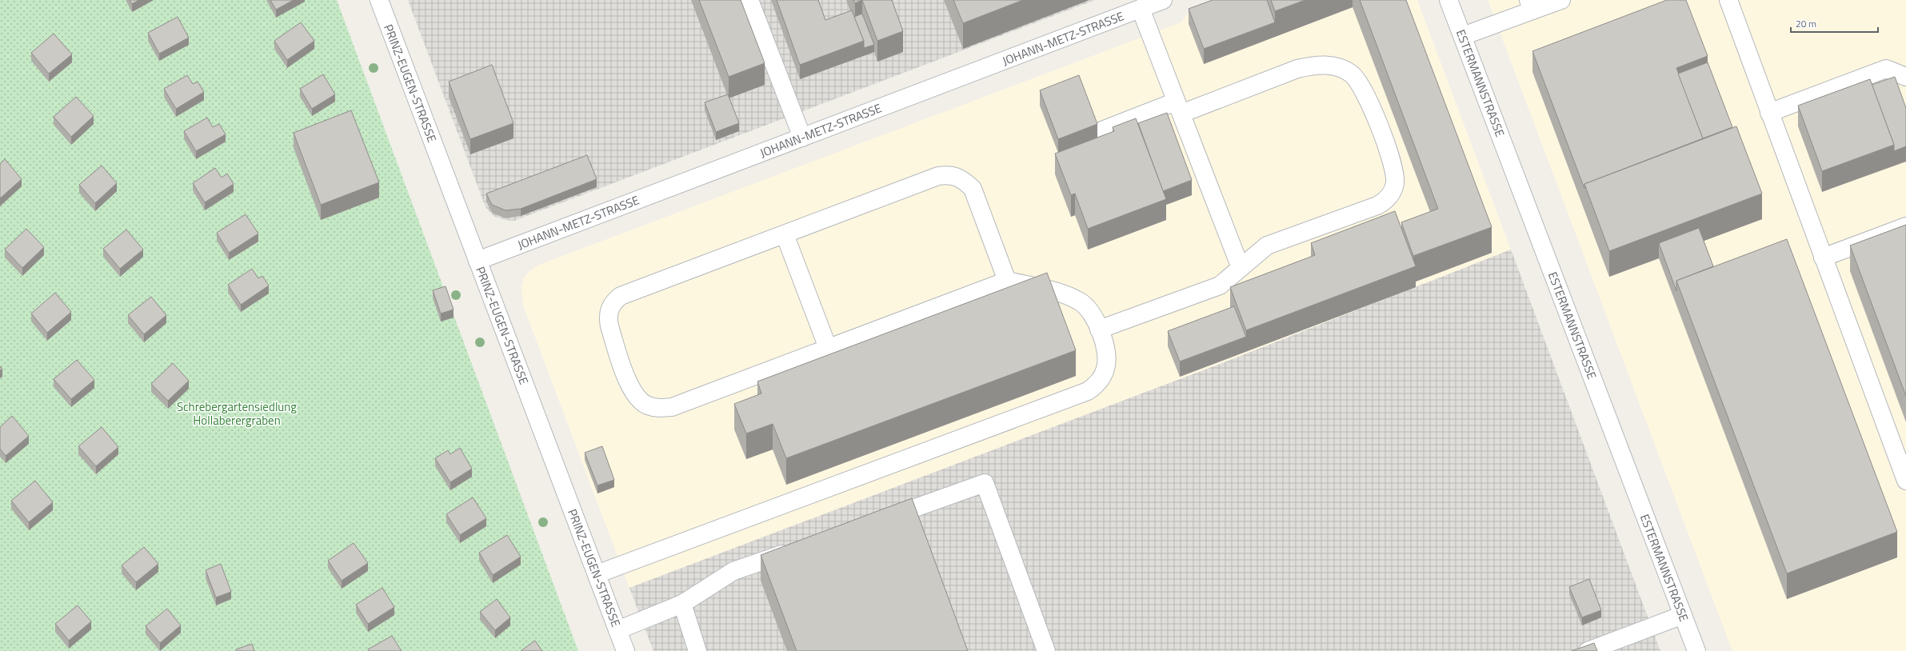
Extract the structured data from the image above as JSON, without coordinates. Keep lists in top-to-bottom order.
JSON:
{
  "streets": {
    "street": ["JOHANN-METZ-STRASSE", "PRINZ-EUGEN-STRASSE", "ESTERMANNSTRASSE"]
  },
  "crossings": [
    ["JOHANN-METZ-STRASSE", "PRINZ-EUGEN-STRASSE"]
  ],
  "parks": ["Schrebergartensiedlung Hollaberergraben"],
  "scale_bar": "20 m"
}
